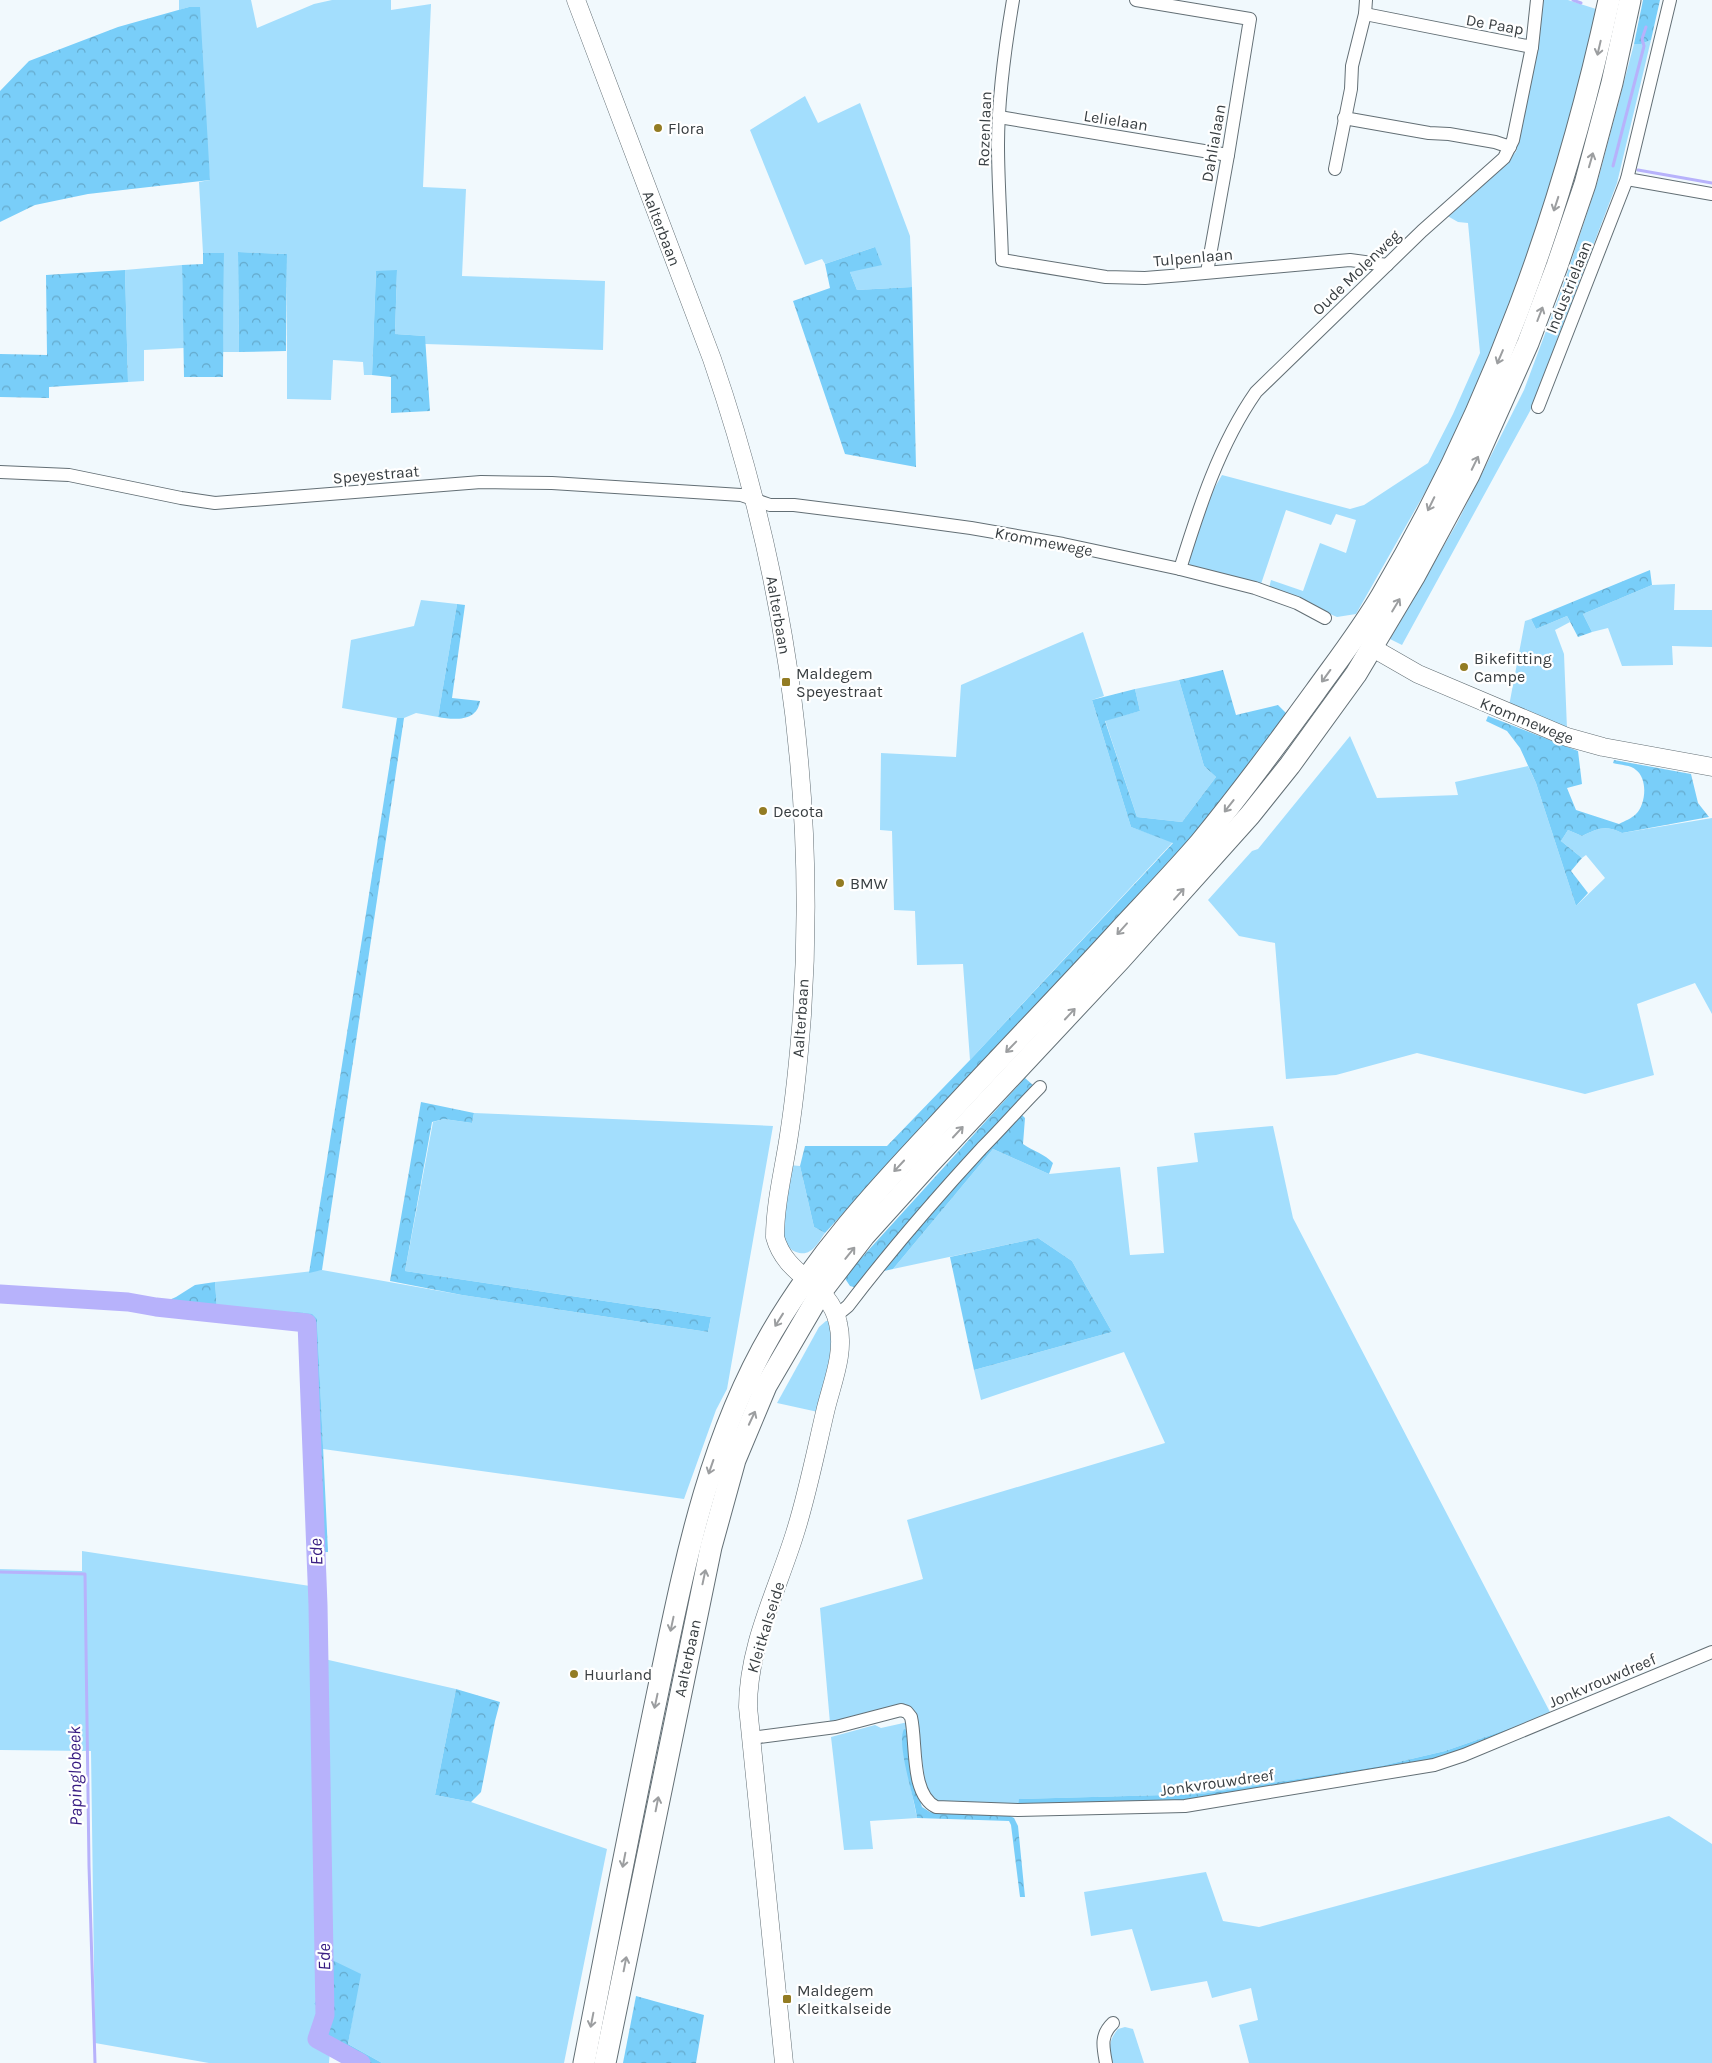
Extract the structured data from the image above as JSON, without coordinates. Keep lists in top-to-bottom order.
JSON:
{
  "streets": {
    "highway": ["Aalterbaan"],
    "main road": ["Krommewege", "Kleitkalseide"],
    "street": [
      "De Paap",
      "Lelielaan",
      "Rozenlaan",
      "Dahlialaan",
      "Tulpenlaan",
      "Oude Molenweg",
      "Industrielaan",
      "Speyestraat",
      "Jonkvrouwdreef"
    ]
  },
  "crossings": [
    ["De Paap", "Oude Molenweg"],
    ["Lelielaan", "Rozenlaan"],
    ["Lelielaan", "Dahlialaan"],
    ["Rozenlaan", "Tulpenlaan"],
    ["Dahlialaan", "Tulpenlaan"],
    ["Aalterbaan", "Speyestraat"],
    ["Aalterbaan", "Krommewege"],
    ["Aalterbaan", "Kleitkalseide"],
    ["Tulpenlaan", "Oude Molenweg"],
    ["Oude Molenweg", "Krommewege"],
    ["Speyestraat", "Krommewege"],
    ["Kleitkalseide", "Jonkvrouwdreef"]
  ],
  "water": ["Ede", "Papinglobeek"],
  "places": {
    "other": [
      "Flora",
      "Bikefitting Campe",
      "Decota",
      "BMW",
      "Huurland"
    ],
    "transit": ["Maldegem Speyestraat", "Maldegem Kleitkalseide"]
  }
}
